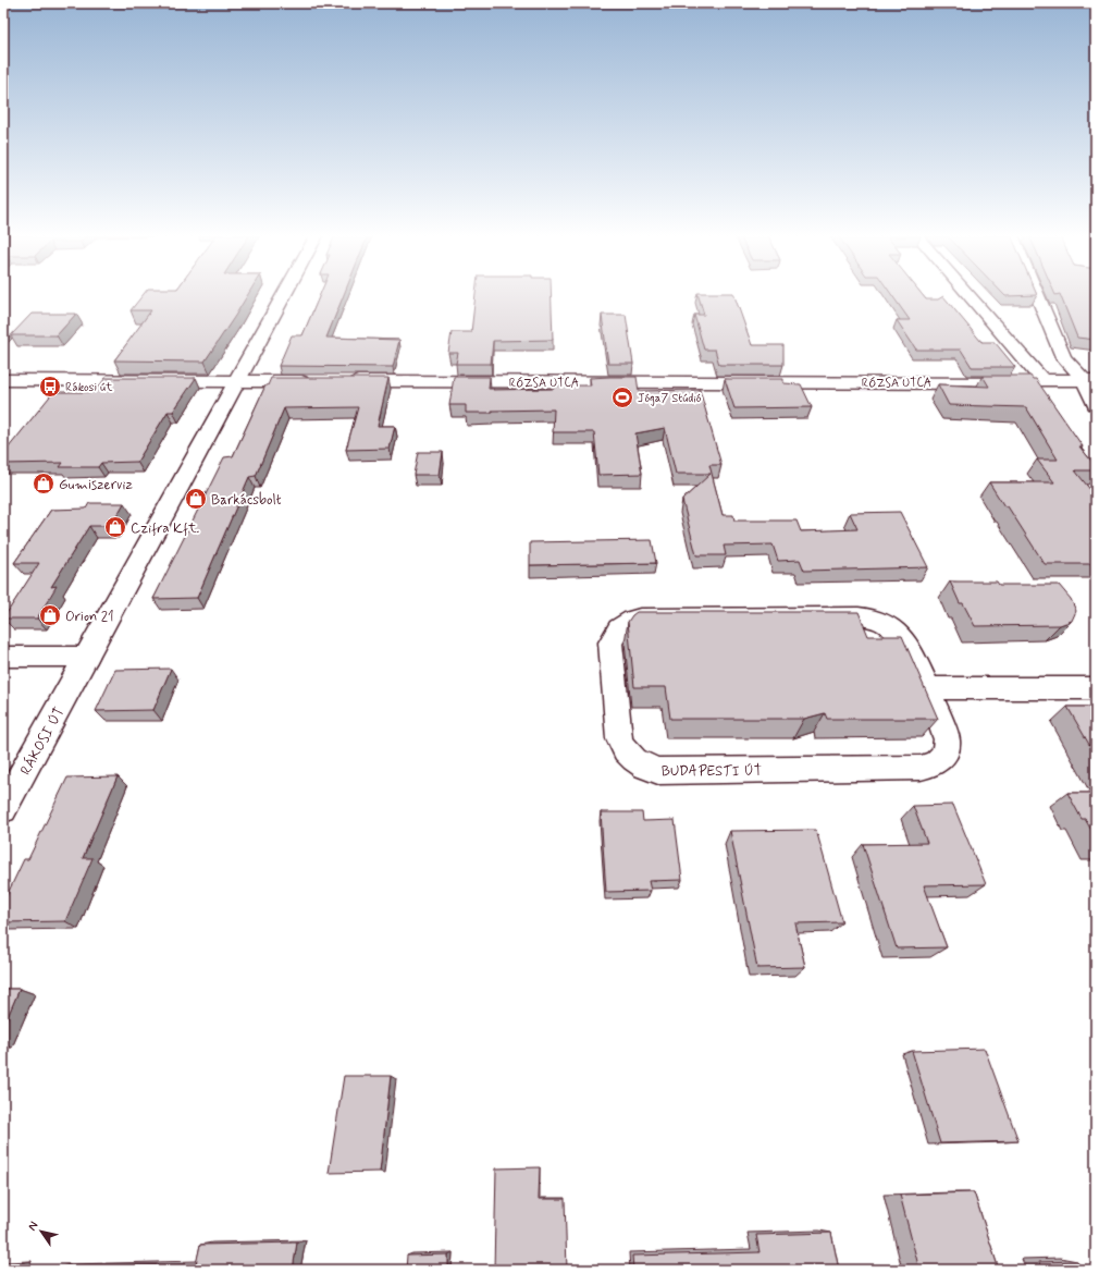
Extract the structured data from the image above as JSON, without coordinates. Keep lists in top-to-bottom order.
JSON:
{
  "streets": {
    "street": ["RÓZSA UTCA", "RÁKOSI ÚT", "BUDAPESTI ÚT"]
  },
  "places": {
    "bus stop": ["Rákosi út"],
    "sports": ["Jóga7 Stúdió"],
    "shop": [
      "Gumiszerviz",
      "Barkácsbolt",
      "Czifra Kft.",
      "Orion 21"
    ]
  },
  "north": "top left"
}
